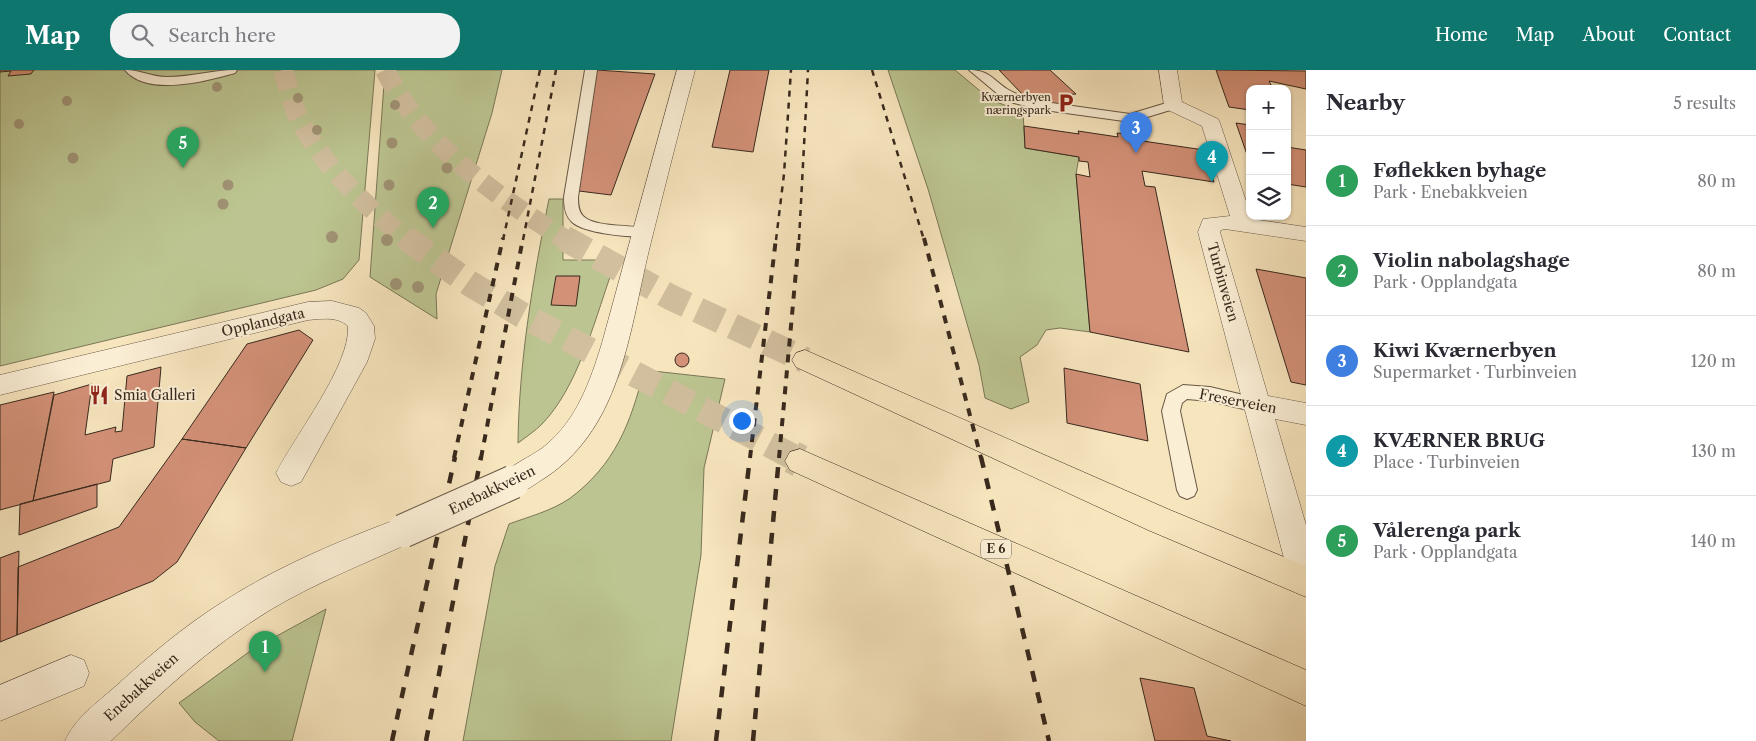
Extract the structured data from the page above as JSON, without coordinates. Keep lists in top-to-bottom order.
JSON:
{
  "streets": {
    "highway": ["E 6"],
    "street": [
      "Turbinveien",
      "Opplandgata",
      "Freserveien",
      "Enebakkveien"
    ]
  },
  "crossings": [
    ["Turbinveien", "Freserveien"]
  ],
  "places": {
    "parking": ["Kværnerbyen næringspark"],
    "restaurant": ["Smia Galleri"]
  },
  "page": {
    "header": "Map",
    "search": "Search here",
    "nav": [
      "Home",
      "Map",
      "About",
      "Contact"
    ],
    "heading": ["Nearby", "5 results"],
    "map_buttons": ["+", "−"],
    "pins": [
      "3",
      "5",
      "4",
      "2",
      "1"
    ],
    "list": [
      {
        "mark": "1",
        "name": "Føflekken byhage",
        "note": "Park · Enebakkveien",
        "value": "80 m"
      },
      {
        "mark": "2",
        "name": "Violin nabolagshage",
        "note": "Park · Opplandgata",
        "value": "80 m"
      },
      {
        "mark": "3",
        "name": "Kiwi Kværnerbyen",
        "note": "Supermarket · Turbinveien",
        "value": "120 m"
      },
      {
        "mark": "4",
        "name": "KVÆRNER BRUG",
        "note": "Place · Turbinveien",
        "value": "130 m"
      },
      {
        "mark": "5",
        "name": "Vålerenga park",
        "note": "Park · Opplandgata",
        "value": "140 m"
      }
    ]
  }
}
